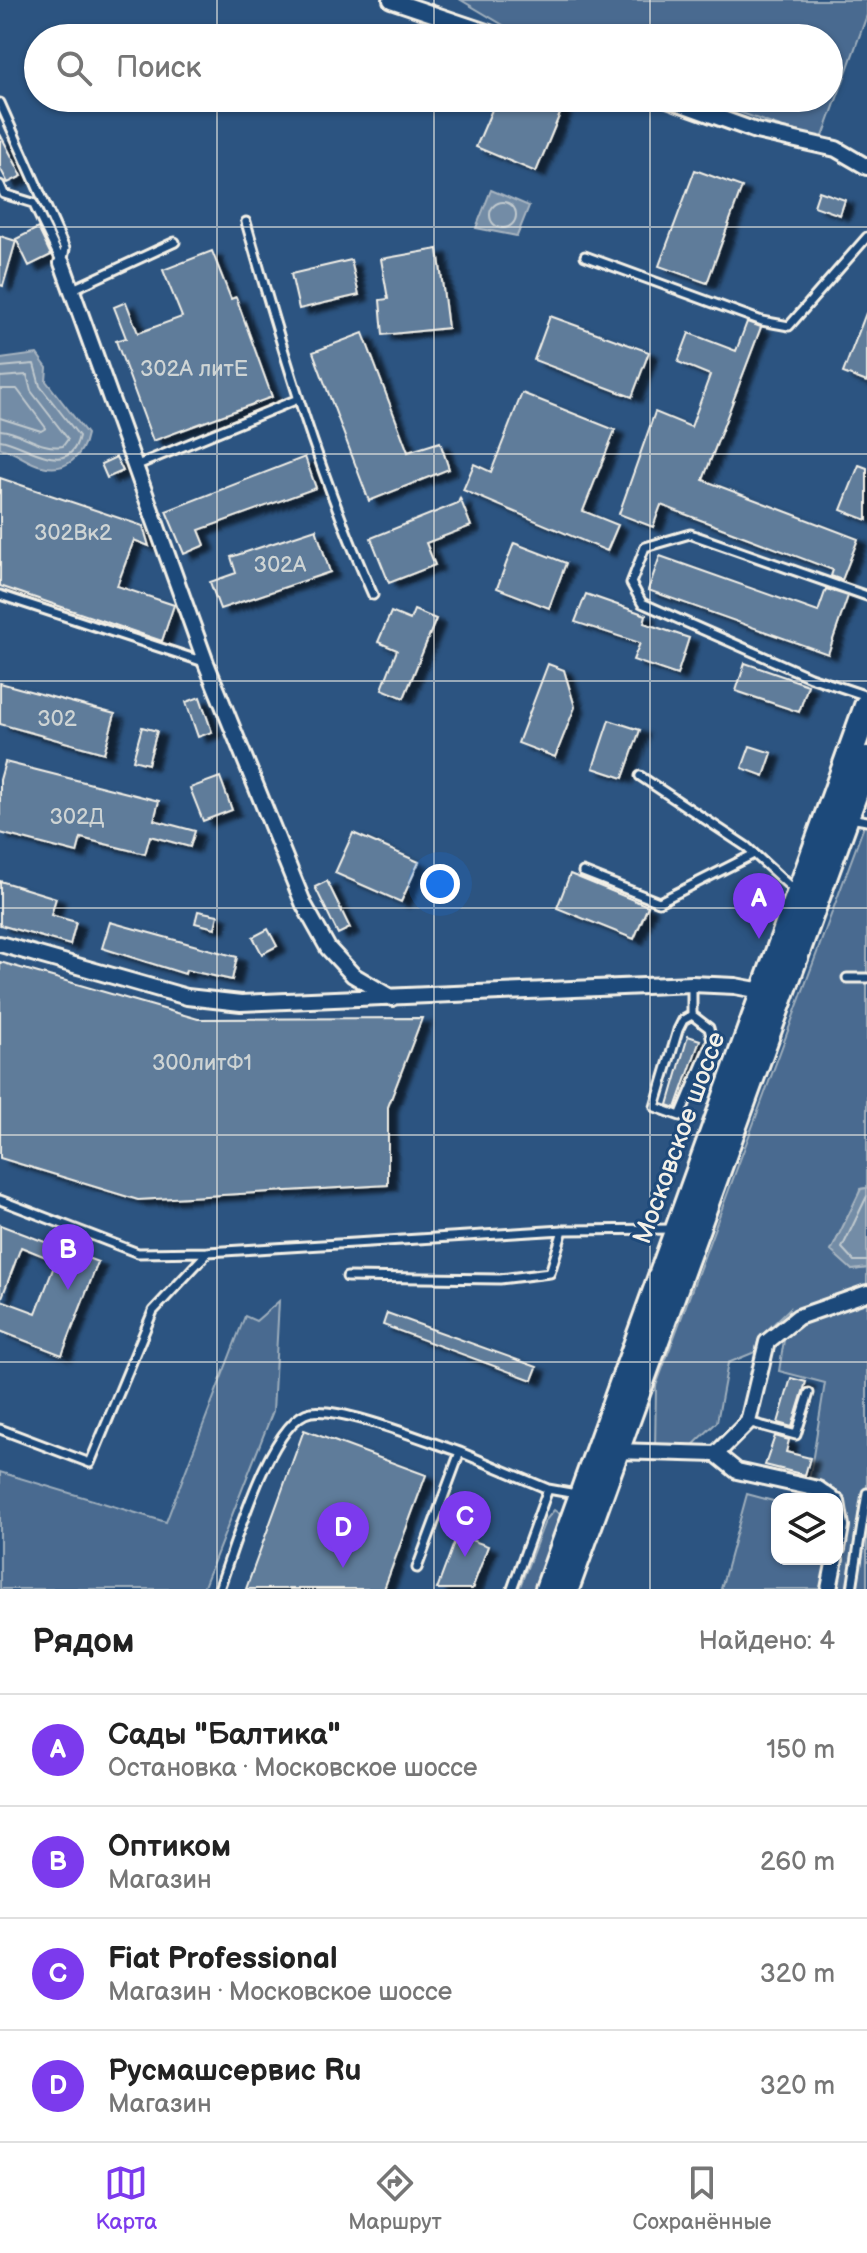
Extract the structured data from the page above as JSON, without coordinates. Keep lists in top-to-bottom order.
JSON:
{
  "streets": {
    "main road": ["Московское шоссе"]
  },
  "house_numbers": [
    "302А литЕ",
    "302Вк2",
    "302А",
    "302",
    "302Д",
    "300литФ1"
  ],
  "page": {
    "search": "Поиск",
    "pins": [
      "A",
      "B",
      "C",
      "D"
    ],
    "heading": ["Рядом", "Найдено: 4"],
    "list": [
      {
        "mark": "A",
        "name": "Сады \"Балтика\"",
        "note": "Остановка · Московское шоссе",
        "value": "150 m"
      },
      {
        "mark": "B",
        "name": "Оптиком",
        "note": "Магазин",
        "value": "260 m"
      },
      {
        "mark": "C",
        "name": "Fiat Professional",
        "note": "Магазин · Московское шоссе",
        "value": "320 m"
      },
      {
        "mark": "D",
        "name": "Русмашсервис Ru",
        "note": "Магазин",
        "value": "320 m"
      }
    ],
    "nav": ["Карта", "Маршрут", "Сохранённые"]
  }
}
